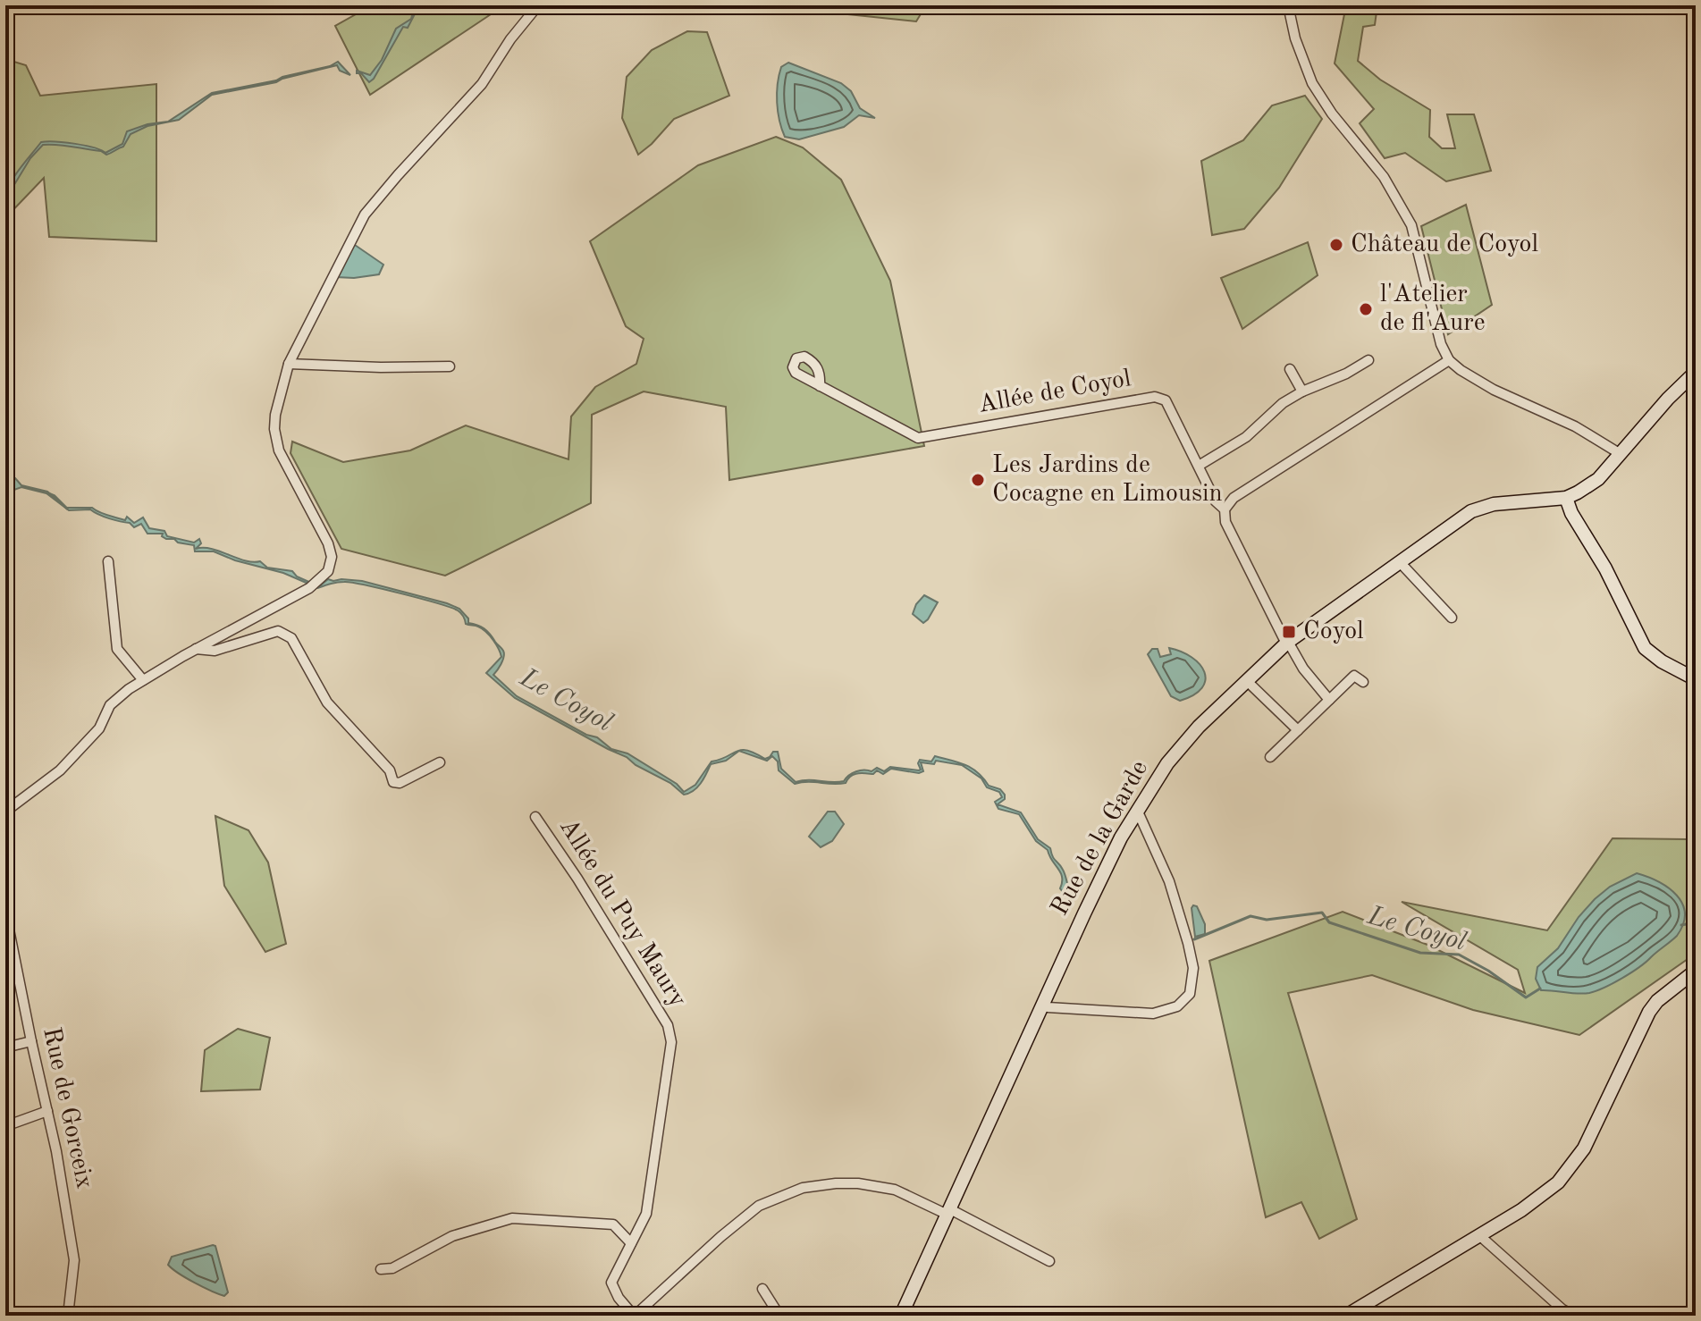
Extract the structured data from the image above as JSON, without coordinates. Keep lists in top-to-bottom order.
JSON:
{
  "streets": {
    "main road": ["Rue de la Garde"],
    "street": ["Allée de Coyol", "Allée du Puy Maury", "Rue de Gorceix"]
  },
  "crossings": [
    ["Allée de Coyol", "Rue de la Garde"]
  ],
  "water": ["Le Coyol"],
  "places": {
    "other": ["Château de Coyol", "l'Atelier de fl'Aure", "Les Jardins de Cocagne en Limousin"],
    "transit": ["Coyol"]
  }
}
